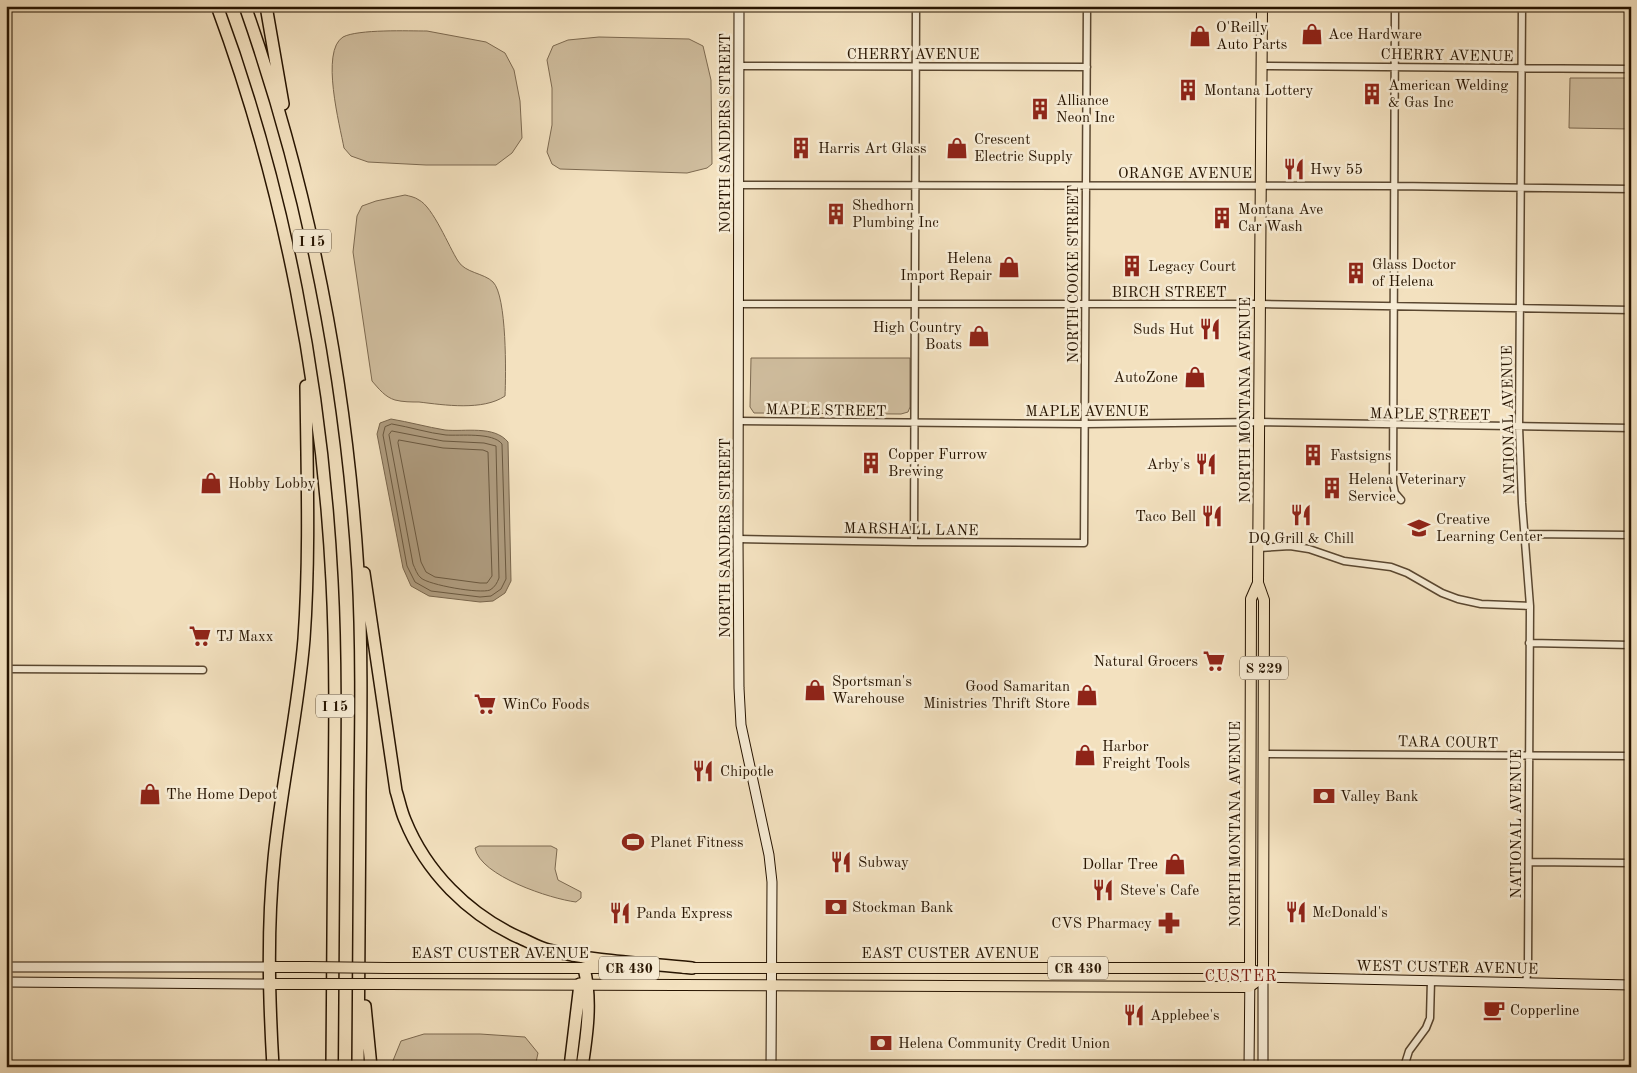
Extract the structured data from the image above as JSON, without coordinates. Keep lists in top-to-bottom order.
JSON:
{
  "streets": {
    "highway": ["I 15"],
    "main road": [
      "NORTH SANDERS STREET",
      "NORTH MONTANA AVENUE",
      "S 229",
      "EAST CUSTER AVENUE",
      "WEST CUSTER AVENUE",
      "CR 430"
    ],
    "street": [
      "CHERRY AVENUE",
      "ORANGE AVENUE",
      "NORTH COOKE STREET",
      "BIRCH STREET",
      "MAPLE STREET",
      "MAPLE AVENUE",
      "NATIONAL AVENUE",
      "MARSHALL LANE",
      "TARA COURT"
    ]
  },
  "crossings": [
    ["CHERRY AVENUE", "NORTH SANDERS STREET"],
    ["CHERRY AVENUE", "NORTH COOKE STREET"],
    ["CHERRY AVENUE", "NORTH MONTANA AVENUE"],
    ["CHERRY AVENUE", "NATIONAL AVENUE"],
    ["NORTH SANDERS STREET", "ORANGE AVENUE"],
    ["NORTH SANDERS STREET", "BIRCH STREET"],
    ["NORTH SANDERS STREET", "MAPLE STREET"],
    ["NORTH SANDERS STREET", "MARSHALL LANE"],
    ["NORTH SANDERS STREET", "EAST CUSTER AVENUE"],
    ["ORANGE AVENUE", "NORTH COOKE STREET"],
    ["ORANGE AVENUE", "NORTH MONTANA AVENUE"],
    ["ORANGE AVENUE", "NATIONAL AVENUE"],
    ["NORTH COOKE STREET", "BIRCH STREET"],
    ["NORTH COOKE STREET", "MAPLE AVENUE"],
    ["NORTH COOKE STREET", "MARSHALL LANE"],
    ["BIRCH STREET", "NORTH MONTANA AVENUE"],
    ["BIRCH STREET", "NATIONAL AVENUE"],
    ["NORTH MONTANA AVENUE", "MAPLE STREET"],
    ["NORTH MONTANA AVENUE", "MAPLE AVENUE"],
    ["NORTH MONTANA AVENUE", "TARA COURT"],
    ["NORTH MONTANA AVENUE", "EAST CUSTER AVENUE"],
    ["NORTH MONTANA AVENUE", "WEST CUSTER AVENUE"],
    ["MAPLE STREET", "MAPLE AVENUE"],
    ["MAPLE STREET", "NATIONAL AVENUE"],
    ["NATIONAL AVENUE", "TARA COURT"],
    ["NATIONAL AVENUE", "WEST CUSTER AVENUE"]
  ],
  "districts": ["CUSTER"],
  "places": {
    "shop": [
      "Ace Hardware",
      "O'Reilly Auto Parts",
      "Crescent Electric Supply",
      "Helena Import Repair",
      "High Country Boats",
      "AutoZone",
      "Hobby Lobby",
      "Sportsman's Warehouse",
      "Good Samaritan Ministries Thrift Store",
      "Harbor Freight Tools",
      "The Home Depot",
      "Dollar Tree"
    ],
    "building": [
      "Montana Lottery",
      "American Welding & Gas Inc",
      "Alliance Neon Inc",
      "Harris Art Glass",
      "Shedhorn Plumbing Inc",
      "Montana Ave Car Wash",
      "Legacy Court",
      "Glass Doctor of Helena",
      "Fastsigns",
      "Copper Furrow Brewing",
      "Helena Veterinary Service"
    ],
    "restaurant": [
      "Hwy 55",
      "Suds Hut",
      "Arby's",
      "DQ Grill & Chill",
      "Taco Bell",
      "Chipotle",
      "Subway",
      "Steve's Cafe",
      "McDonald's",
      "Panda Express",
      "Applebee's"
    ],
    "school or university": ["Creative Learning Center"],
    "supermarket": ["TJ Maxx", "Natural Grocers", "WinCo Foods"],
    "bank": ["Valley Bank", "Stockman Bank", "Helena Community Credit Union"],
    "sports": ["Planet Fitness"],
    "pharmacy": ["CVS Pharmacy"],
    "cafe": ["Copperline"]
  }
}
